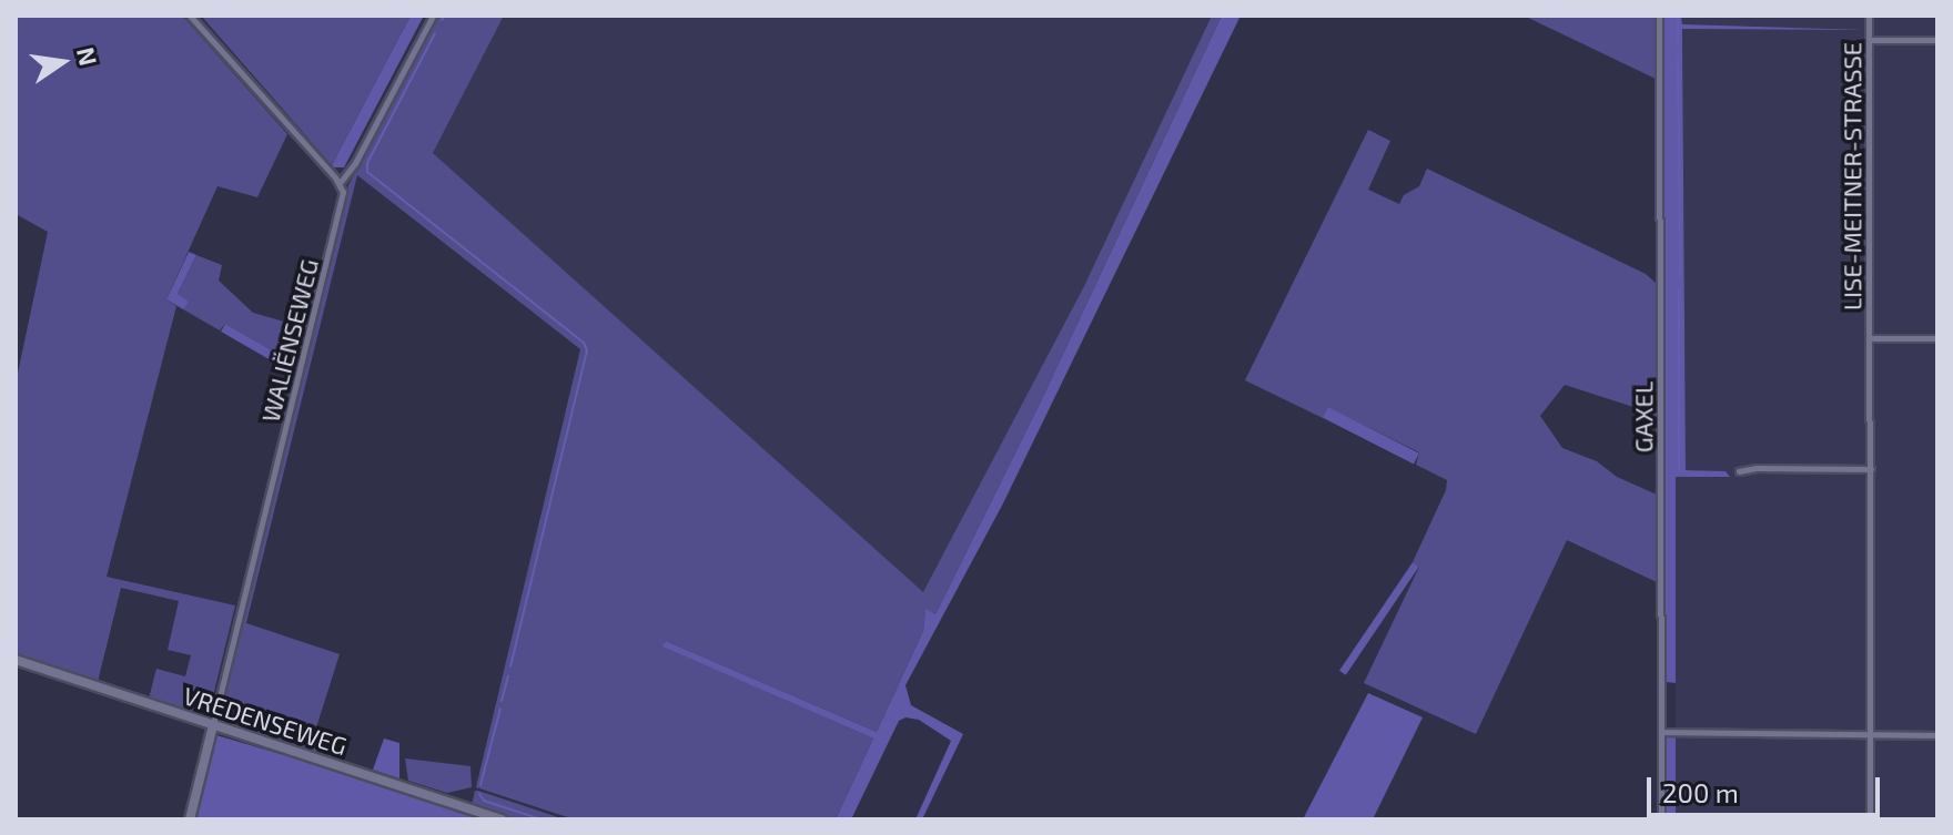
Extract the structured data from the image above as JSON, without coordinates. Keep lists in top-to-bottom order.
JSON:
{
  "streets": {
    "main road": ["VREDENSEWEG"],
    "street": ["LISE-MEITNER-STRASSE", "WALIËNSEWEG", "GAXEL"]
  },
  "crossings": [
    ["WALIËNSEWEG", "VREDENSEWEG"]
  ],
  "scale_bar": "200 m",
  "north": "right"
}
